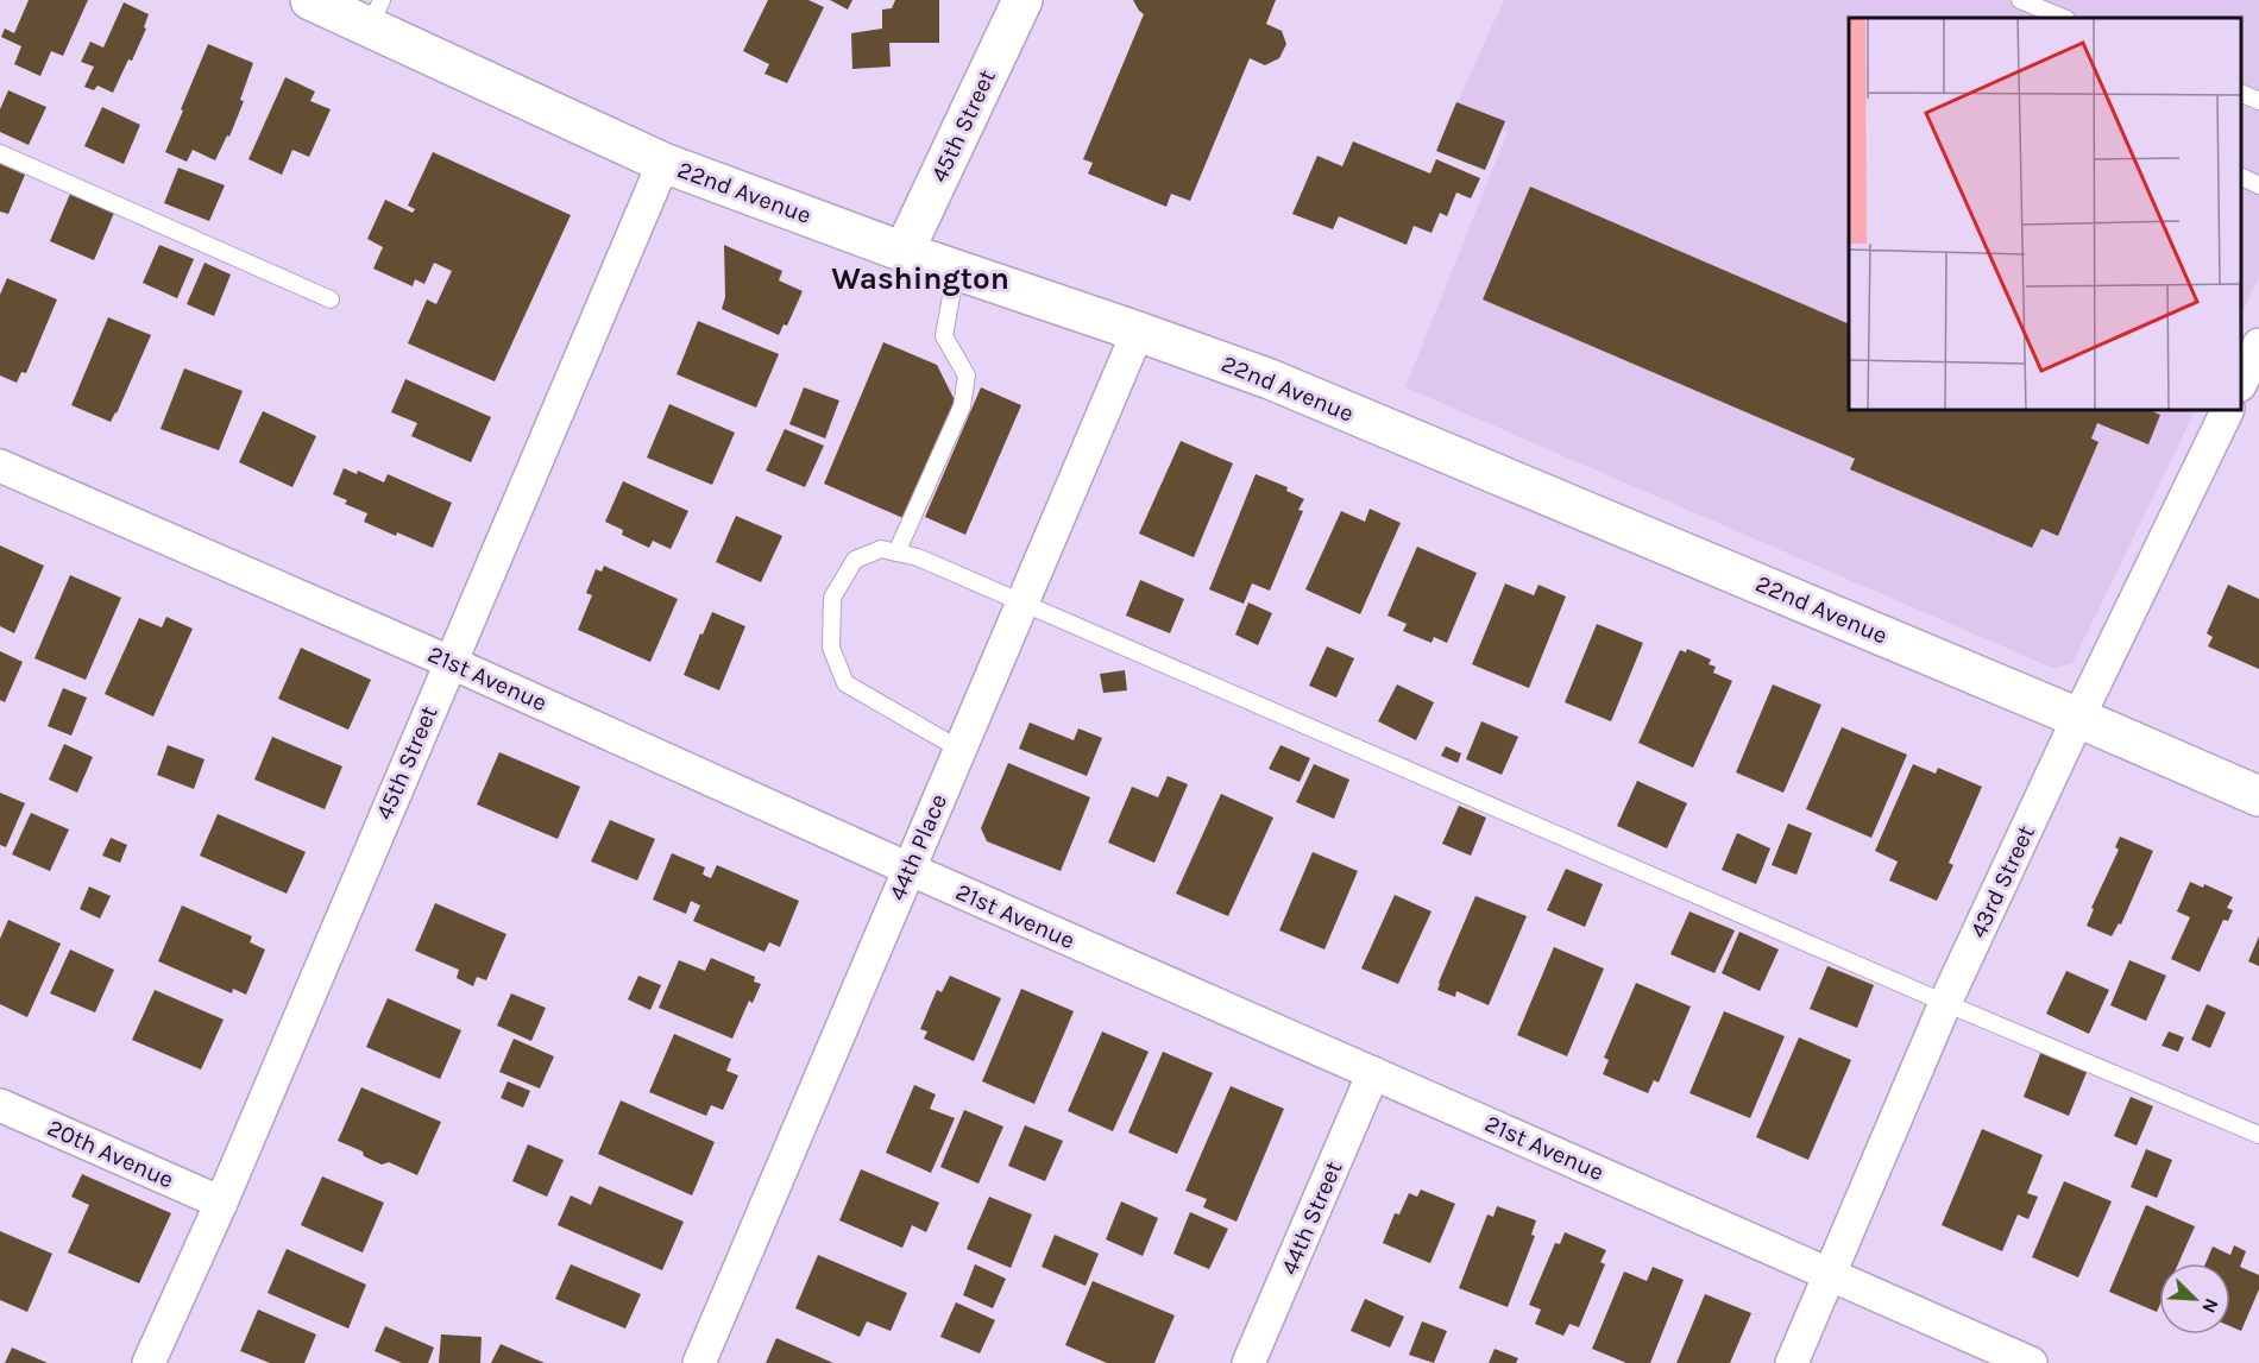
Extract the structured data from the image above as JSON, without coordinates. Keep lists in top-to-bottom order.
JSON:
{
  "streets": {
    "street": [
      "45th Street",
      "22nd Avenue",
      "21st Avenue",
      "44th Place",
      "43rd Street",
      "20th Avenue",
      "44th Street"
    ]
  },
  "crossings": [
    ["45th Street", "22nd Avenue"],
    ["45th Street", "21st Avenue"],
    ["45th Street", "20th Avenue"],
    ["22nd Avenue", "44th Place"],
    ["22nd Avenue", "43rd Street"],
    ["21st Avenue", "44th Place"],
    ["21st Avenue", "43rd Street"],
    ["21st Avenue", "44th Street"]
  ],
  "districts": ["Washington"],
  "north": "bottom right"
}
